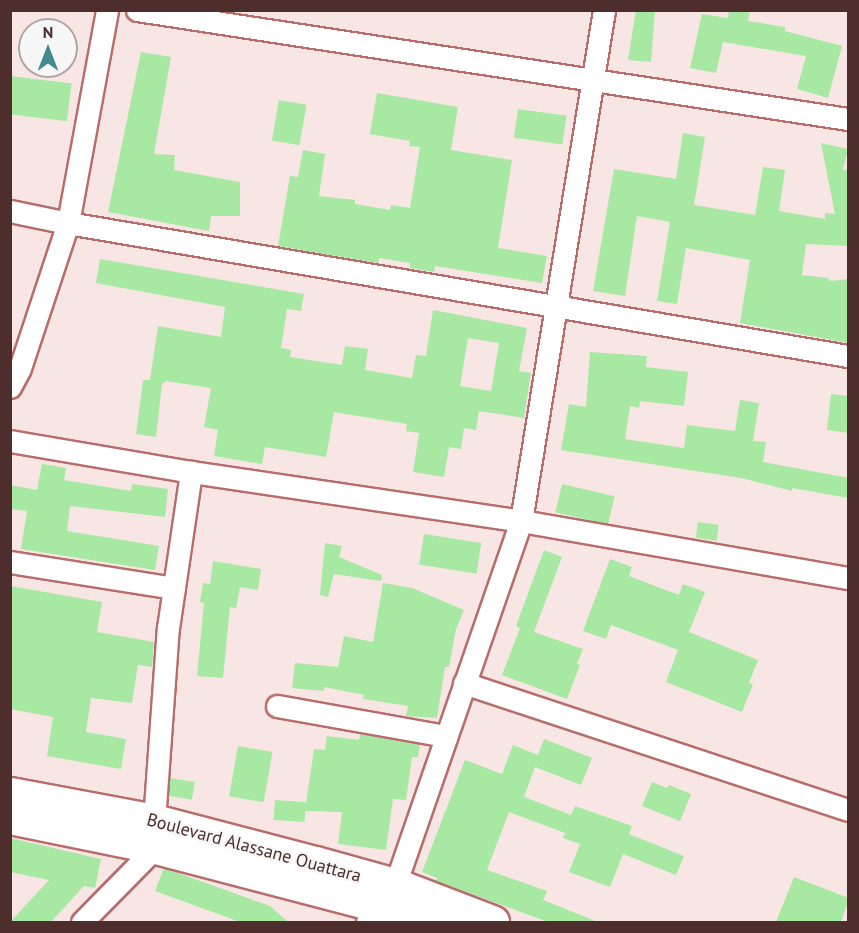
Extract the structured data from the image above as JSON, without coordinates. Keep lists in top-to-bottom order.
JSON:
{
  "streets": {
    "main road": ["Boulevard Alassane Ouattara"]
  },
  "north": "top"
}
